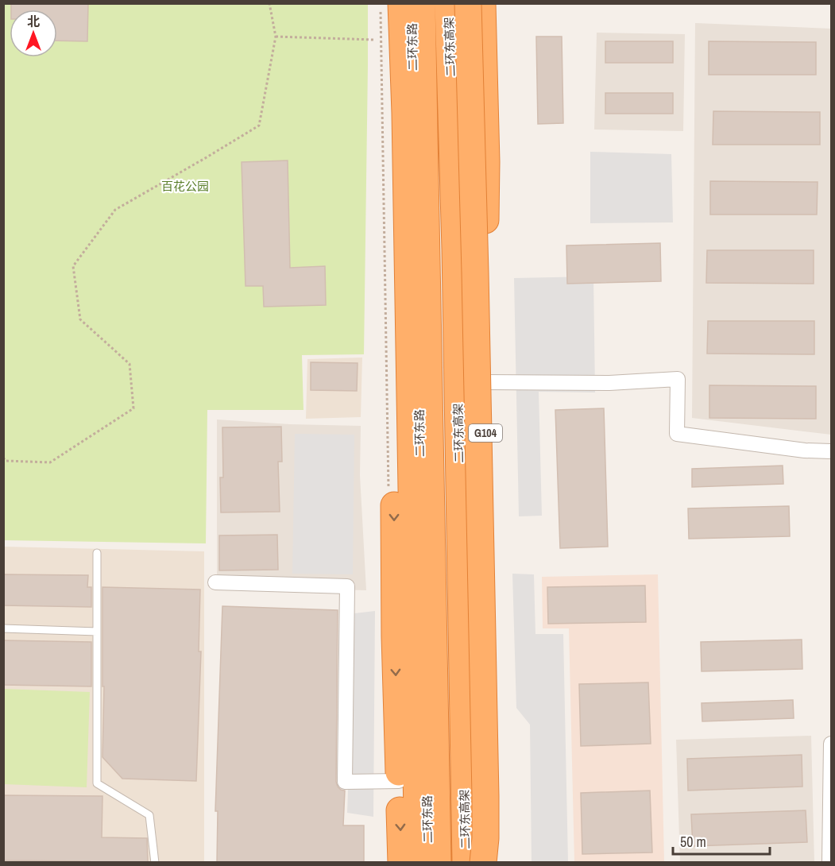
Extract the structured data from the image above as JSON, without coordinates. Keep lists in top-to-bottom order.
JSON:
{
  "streets": {
    "highway": ["二环东路", "二环东高架", "G104"]
  },
  "crossings": [
    ["二环东高架", "G104"]
  ],
  "parks": ["百花公园"],
  "scale_bar": "50 m",
  "north": "top"
}
